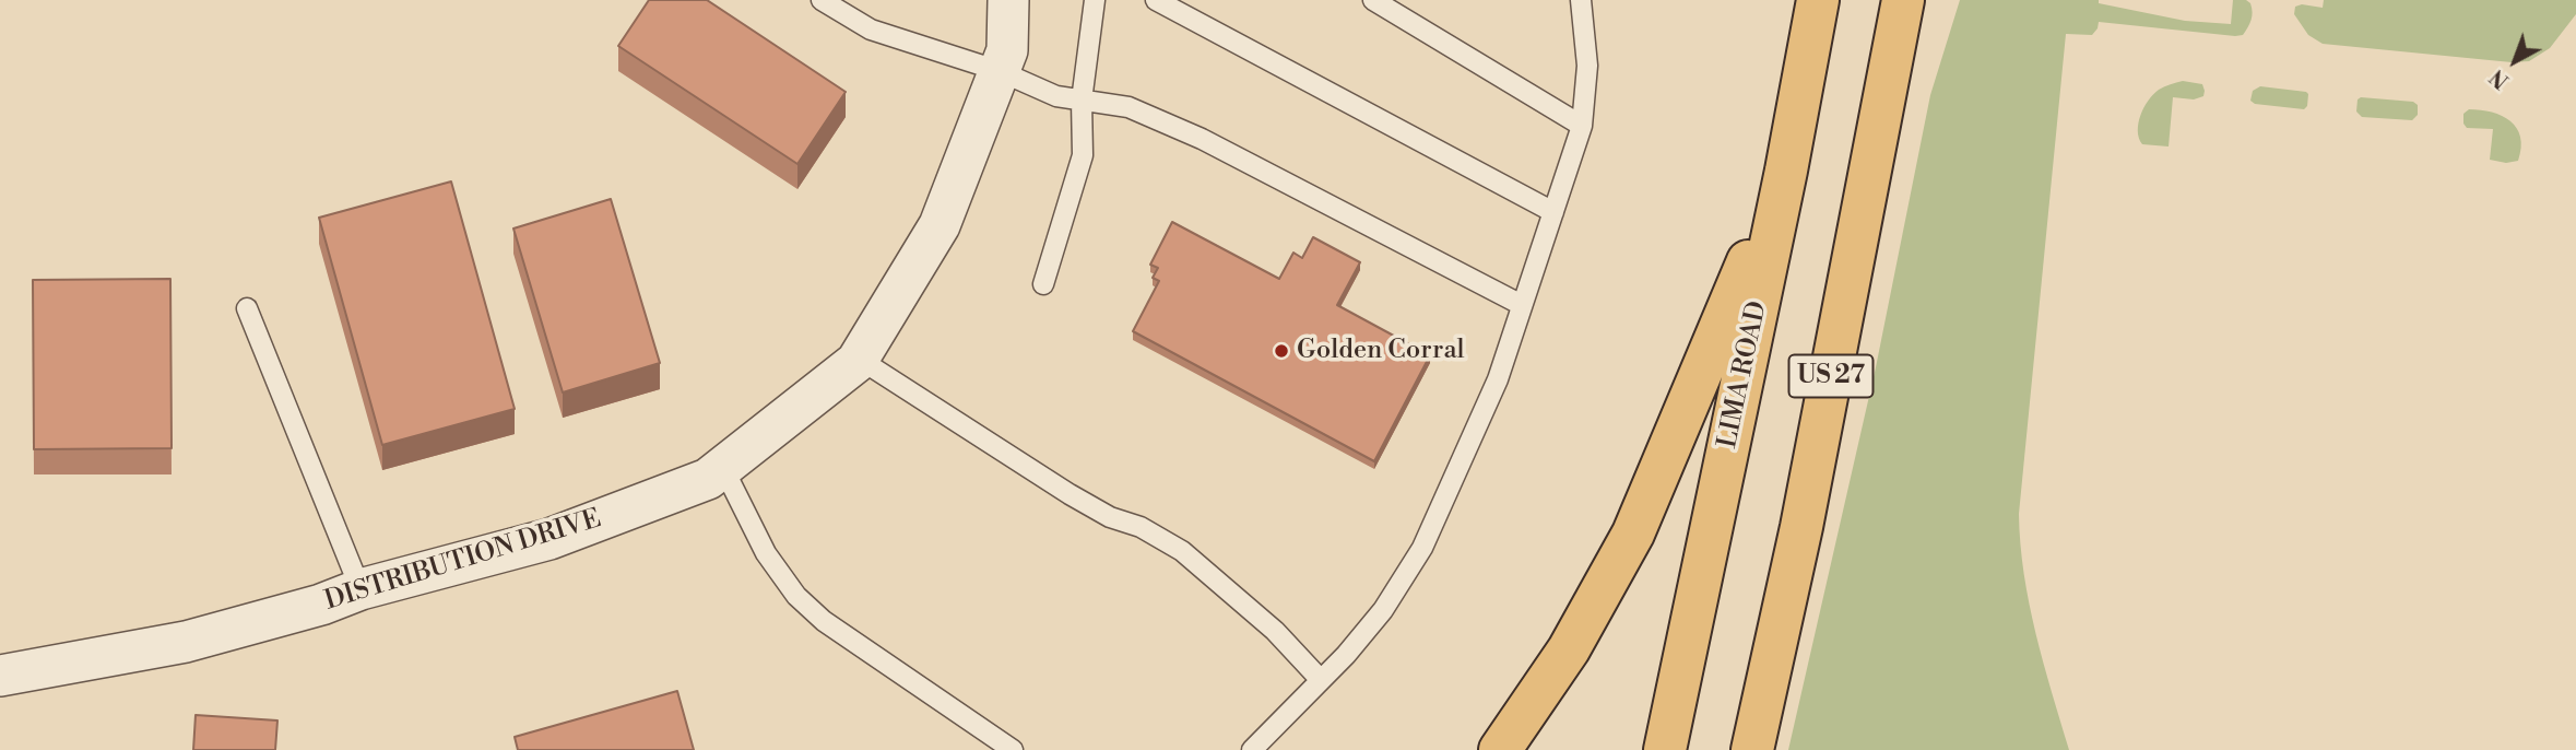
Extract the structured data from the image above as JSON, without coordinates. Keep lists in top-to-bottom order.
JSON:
{
  "streets": {
    "highway": ["LIMA ROAD", "US 27"],
    "street": ["DISTRIBUTION DRIVE"]
  },
  "places": ["Golden Corral"],
  "north": "bottom left"
}
